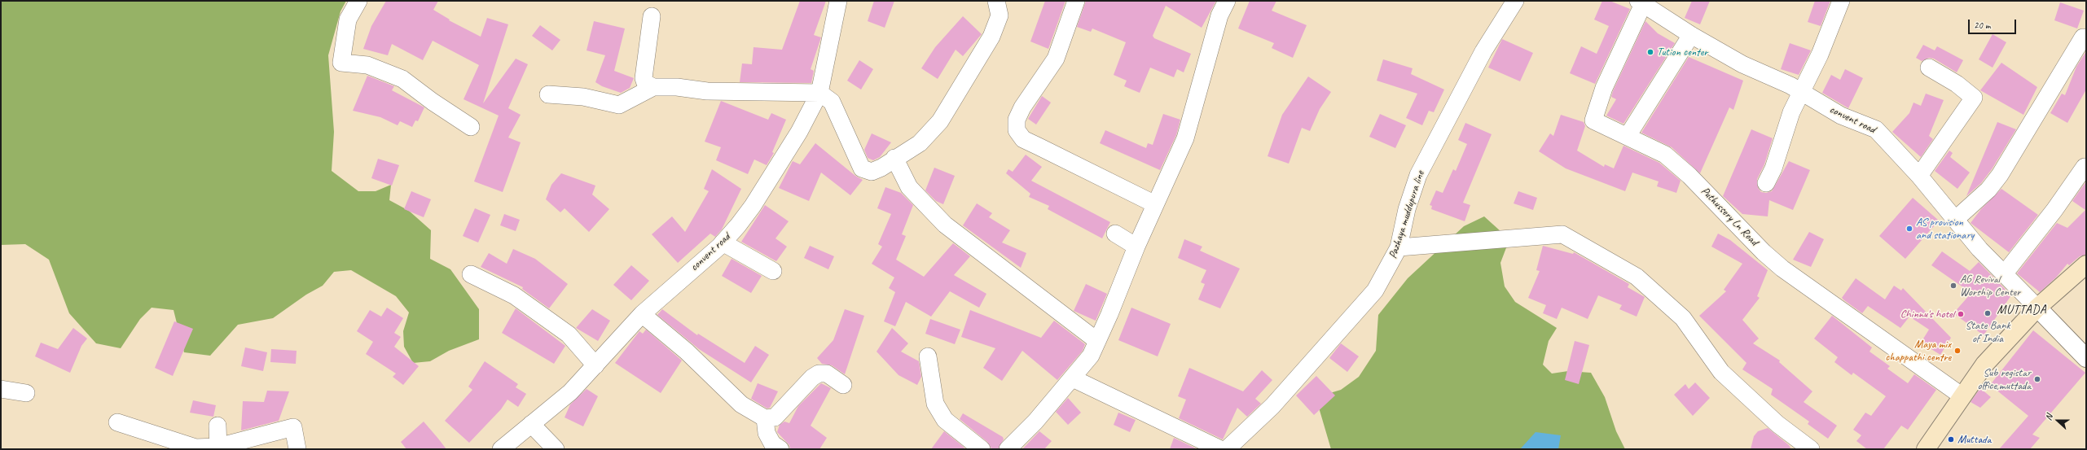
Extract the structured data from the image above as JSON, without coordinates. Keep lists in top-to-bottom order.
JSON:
{
  "streets": {
    "street": ["convent road", "Pazhaya muddupura line", "Puthussery Ln Road"]
  },
  "crossings": [
    ["convent road", "Puthussery Ln Road"]
  ],
  "districts": ["MUTTADA"],
  "places": [
    "Tution center",
    "AS provision and stationary",
    "AG Revival Worship Center",
    "State Bank of India",
    "Chinnu's hotel",
    "Maya mix chappathi centre",
    "Sub registar office,muttada",
    "Muttada"
  ],
  "scale_bar": "20 m",
  "north": "left"
}
